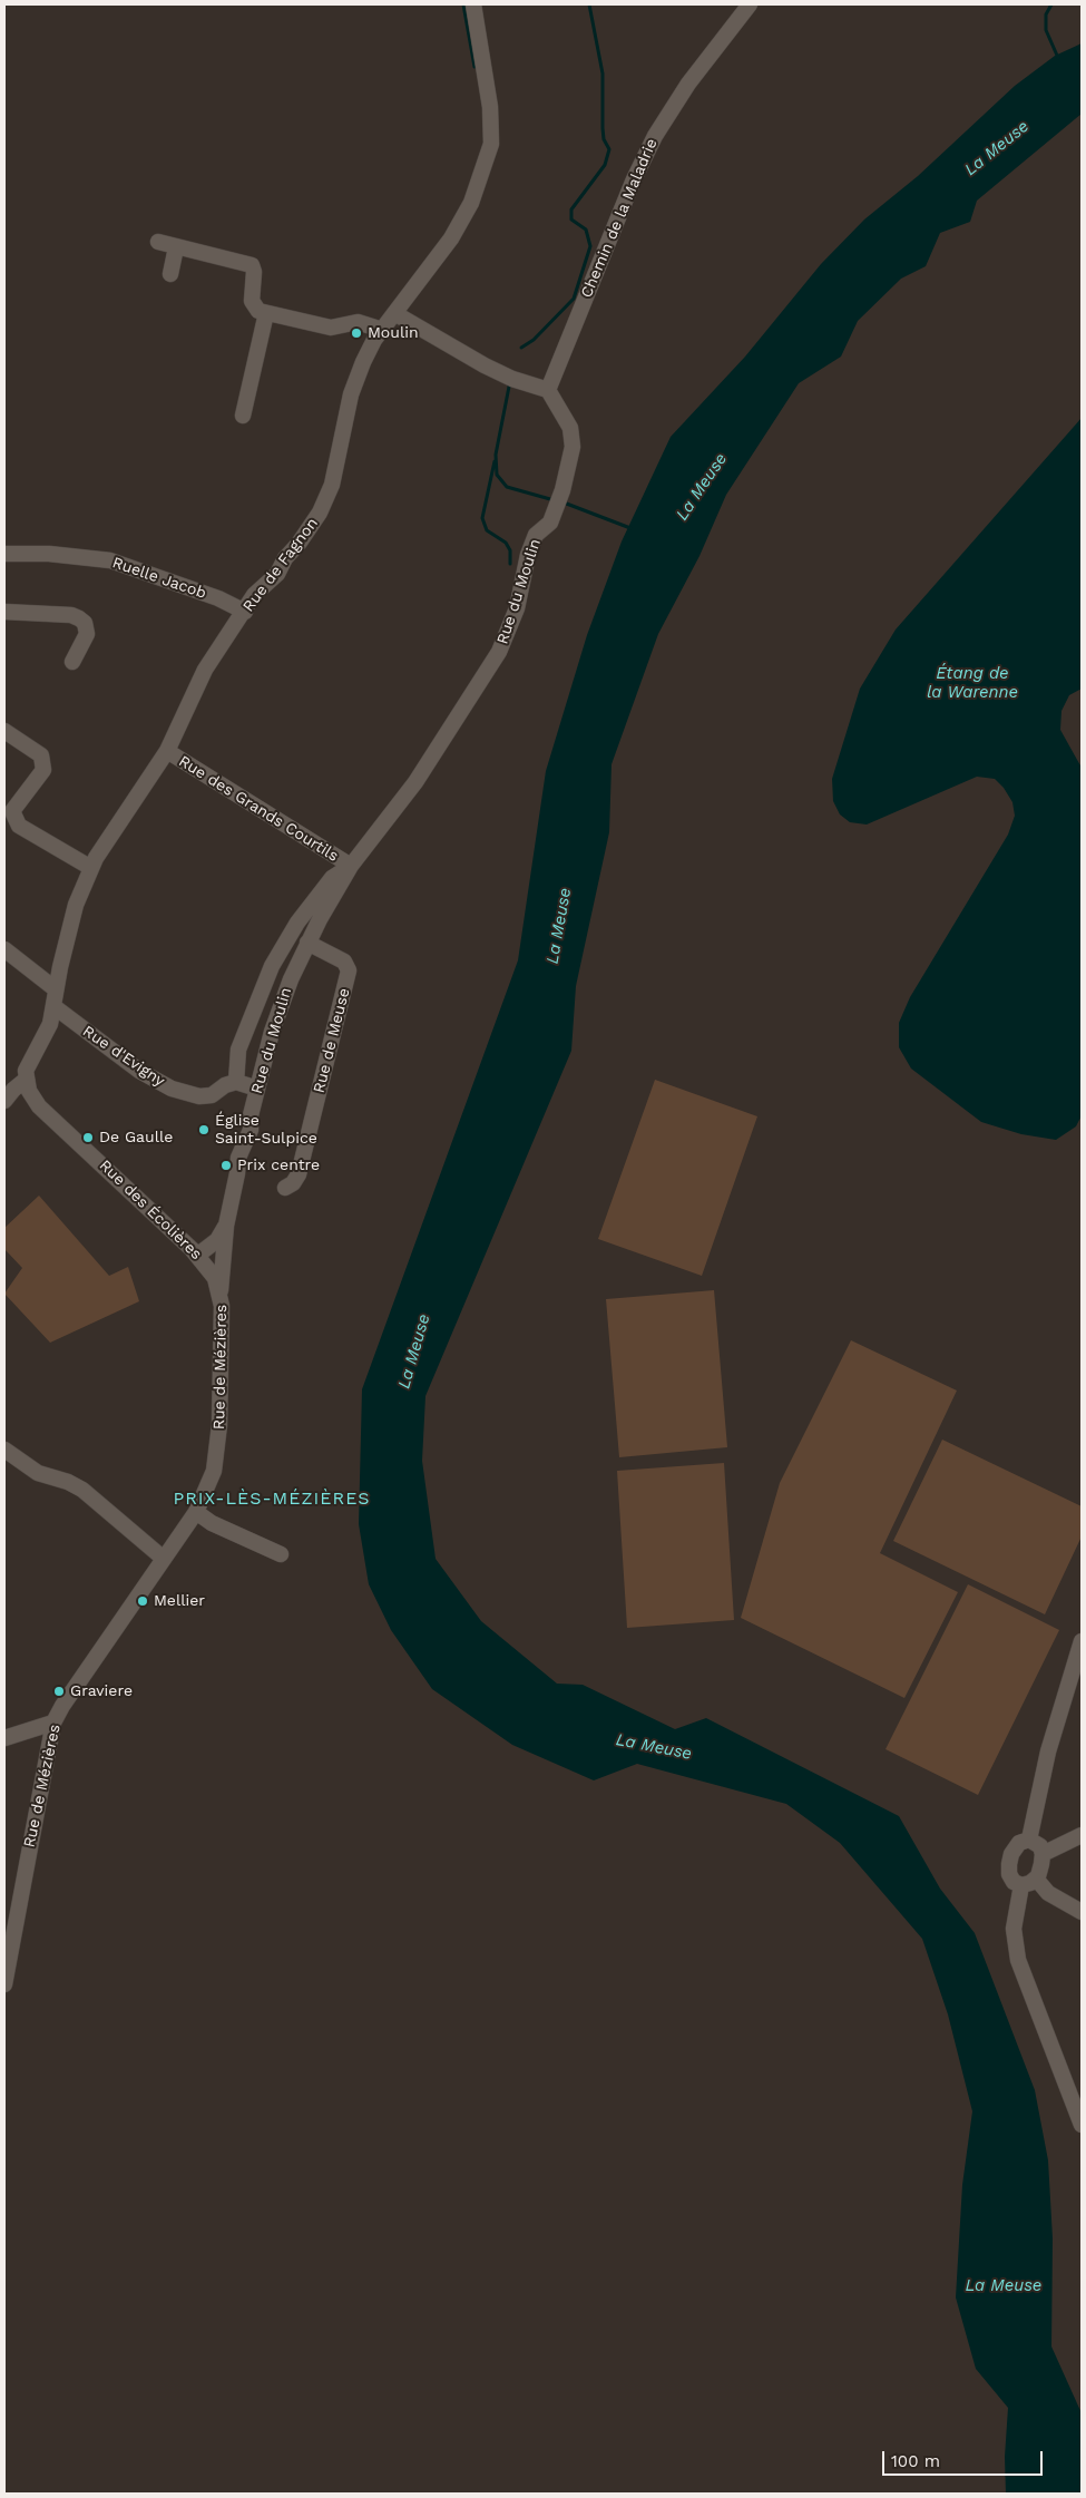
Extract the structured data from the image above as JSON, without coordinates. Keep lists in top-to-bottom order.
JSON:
{
  "streets": {
    "street": [
      "Chemin de la Maladrie",
      "Rue de Fagnon",
      "Ruelle Jacob",
      "Rue du Moulin",
      "Rue des Grands Courtils",
      "Rue de Meuse",
      "Rue d'Evigny",
      "Rue des Écolières",
      "Rue de Mézières"
    ]
  },
  "crossings": [
    ["Chemin de la Maladrie", "Rue du Moulin"],
    ["Rue de Fagnon", "Ruelle Jacob"],
    ["Rue de Fagnon", "Rue des Grands Courtils"],
    ["Rue de Fagnon", "Rue d'Evigny"],
    ["Rue de Fagnon", "Rue des Écolières"],
    ["Rue du Moulin", "Rue des Grands Courtils"],
    ["Rue du Moulin", "Rue de Meuse"],
    ["Rue du Moulin", "Rue d'Evigny"],
    ["Rue du Moulin", "Rue des Écolières"],
    ["Rue du Moulin", "Rue de Mézières"],
    ["Rue des Écolières", "Rue de Mézières"]
  ],
  "districts": ["PRIX-LÈS-MÉZIÈRES"],
  "water": ["La Meuse", "Étang de la Warenne"],
  "places": [
    "Moulin",
    "Église Saint-Sulpice",
    "De Gaulle",
    "Prix centre",
    "Mellier",
    "Graviere"
  ],
  "scale_bar": "100 m"
}
